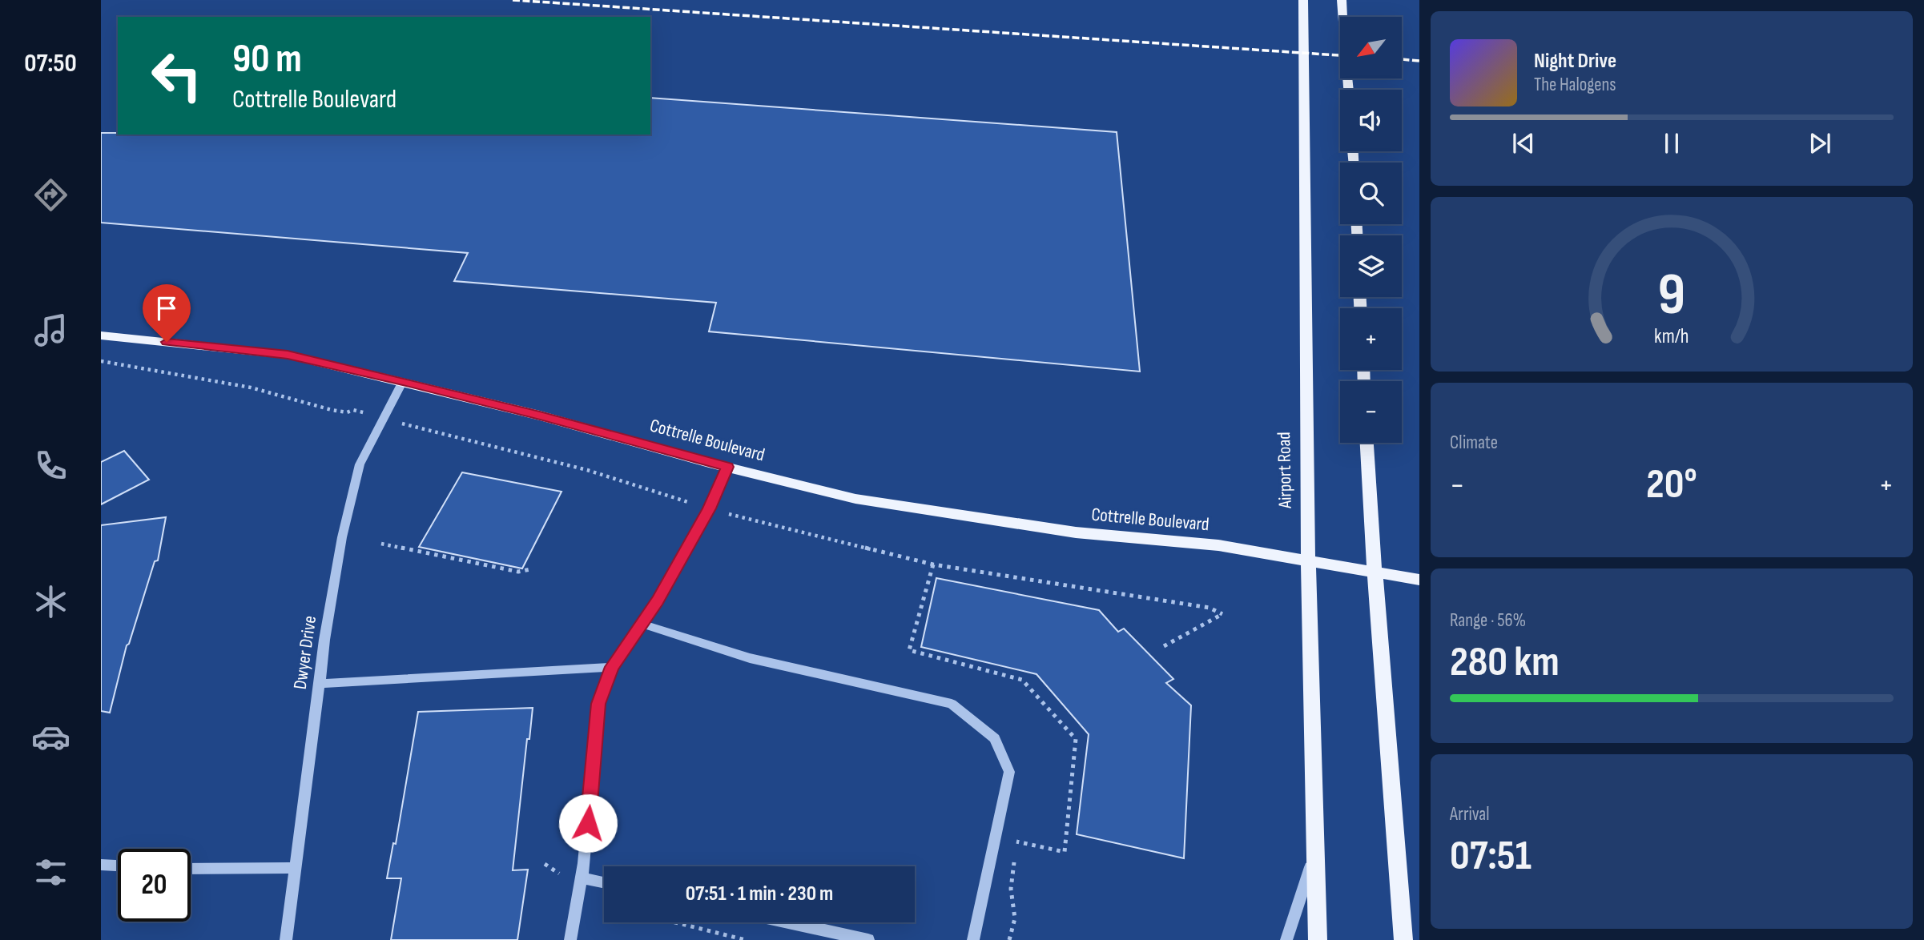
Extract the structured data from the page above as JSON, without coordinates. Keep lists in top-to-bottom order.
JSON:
{
  "streets": {
    "main road": ["Cottrelle Boulevard", "Airport Road"],
    "street": ["Dwyer Drive"]
  },
  "crossings": [
    ["Cottrelle Boulevard", "Airport Road"],
    ["Cottrelle Boulevard", "Dwyer Drive"]
  ],
  "north": "bottom left",
  "page": {
    "tabs": "07:50",
    "map_buttons": ["+", "−"],
    "turn": ["90 m", "Cottrelle Boulevard"],
    "song": ["Night Drive", "The Halogens"],
    "tile": [
      "Climate",
      ["Range · 56%", "280 km"],
      ["Arrival", "07:51"]
    ],
    "heat": ["−", "20°", "+"],
    "limit": "20",
    "trip": "07:51 · 1 min · 230 m",
    "gauge": ["9", "km/h"]
  }
}
